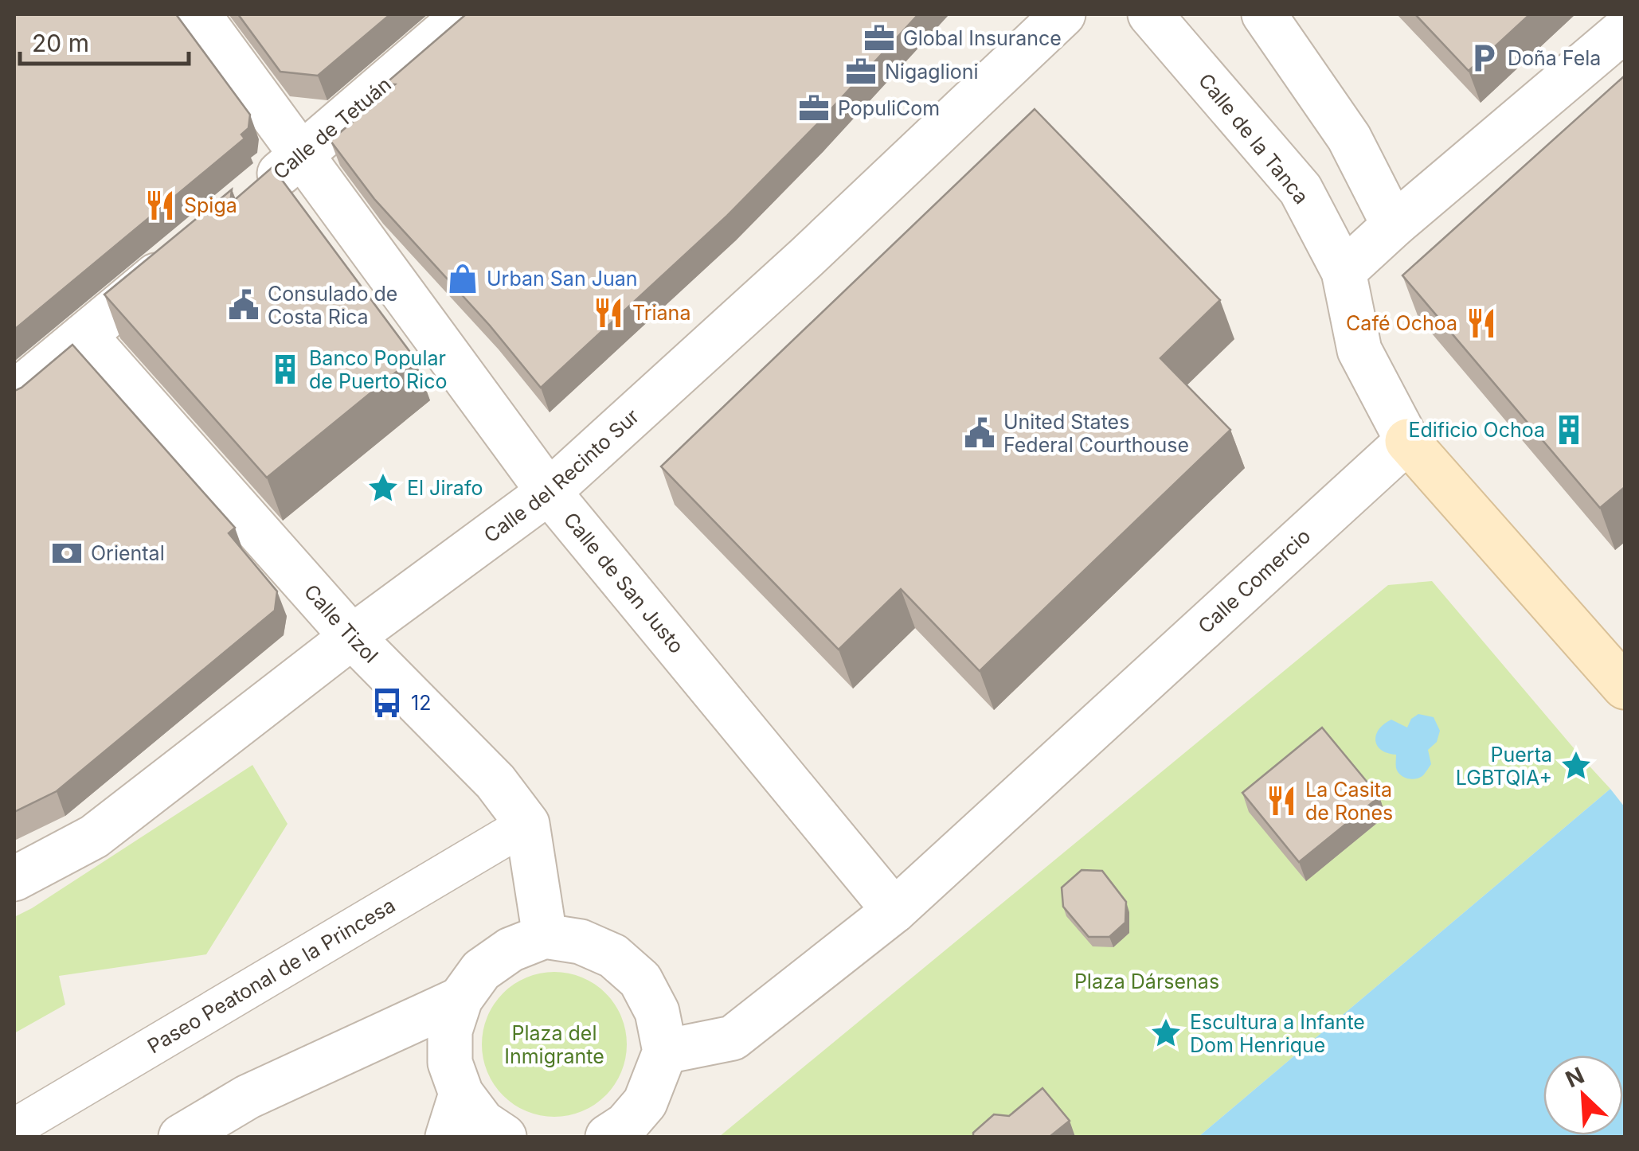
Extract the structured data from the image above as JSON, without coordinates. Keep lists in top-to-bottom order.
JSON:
{
  "streets": {
    "street": [
      "Calle de Tetuán",
      "Calle de la Tanca",
      "Calle del Recinto Sur",
      "Calle Comercio",
      "Calle de San Justo",
      "Calle Tizol",
      "Paseo Peatonal de la Princesa"
    ]
  },
  "crossings": [
    ["Calle de Tetuán", "Calle de San Justo"],
    ["Calle del Recinto Sur", "Calle de San Justo"],
    ["Calle del Recinto Sur", "Calle Tizol"],
    ["Calle Comercio", "Calle de San Justo"],
    ["Calle Tizol", "Paseo Peatonal de la Princesa"]
  ],
  "parks": ["Plaza Dársenas", "Plaza del Inmigrante"],
  "places": {
    "office": ["Global Insurance", "Nigaglioni", "PopuliCom"],
    "parking": ["Doña Fela"],
    "restaurant": [
      "Spiga",
      "Triana",
      "Café Ochoa",
      "La Casita de Rones"
    ],
    "shop": ["Urban San Juan"],
    "public building": ["Consulado de Costa Rica", "United States Federal Courthouse"],
    "building": ["Banco Popular de Puerto Rico", "Edificio Ochoa"],
    "place": ["El Jirafo", "Puerta LGBTQIA+", "Escultura a Infante Dom Henrique"],
    "bank": ["Oriental"],
    "bus stop": ["12"]
  },
  "scale_bar": "20 m",
  "north": "top left"
}
